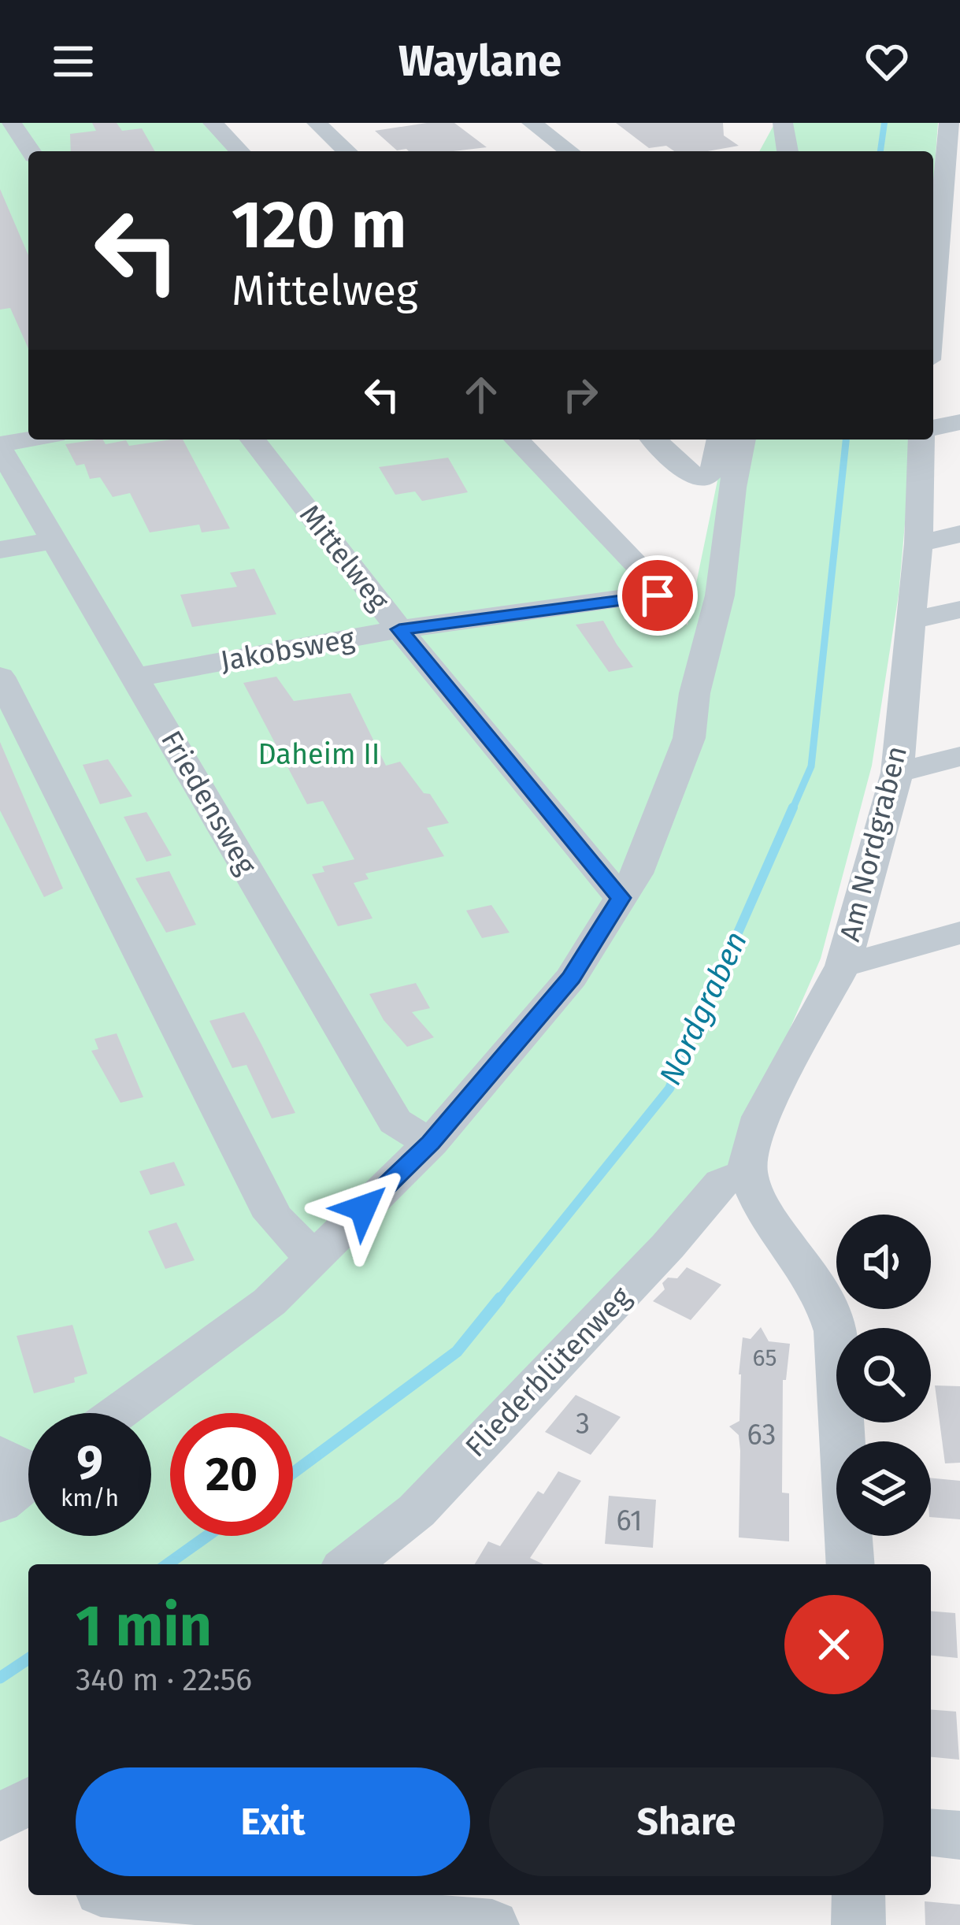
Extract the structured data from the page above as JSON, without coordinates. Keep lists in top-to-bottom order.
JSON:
{
  "streets": {
    "street": [
      "Mittelweg",
      "Jakobsweg",
      "Friedensweg",
      "Am Nordgraben",
      "Fliederblütenweg"
    ]
  },
  "crossings": [
    ["Mittelweg", "Jakobsweg"],
    ["Jakobsweg", "Friedensweg"],
    ["Am Nordgraben", "Fliederblütenweg"]
  ],
  "water": ["Nordgraben"],
  "parks": ["Daheim II"],
  "house_numbers": [
    "65",
    "3",
    "63",
    "61"
  ],
  "page": {
    "header": "Waylane",
    "turn": ["120 m", "Mittelweg"],
    "speed": "9 km/h",
    "limit": "20",
    "heading": ["1 min", "340 m · 22:56"],
    "buttons": ["Exit", "Share"]
  }
}
